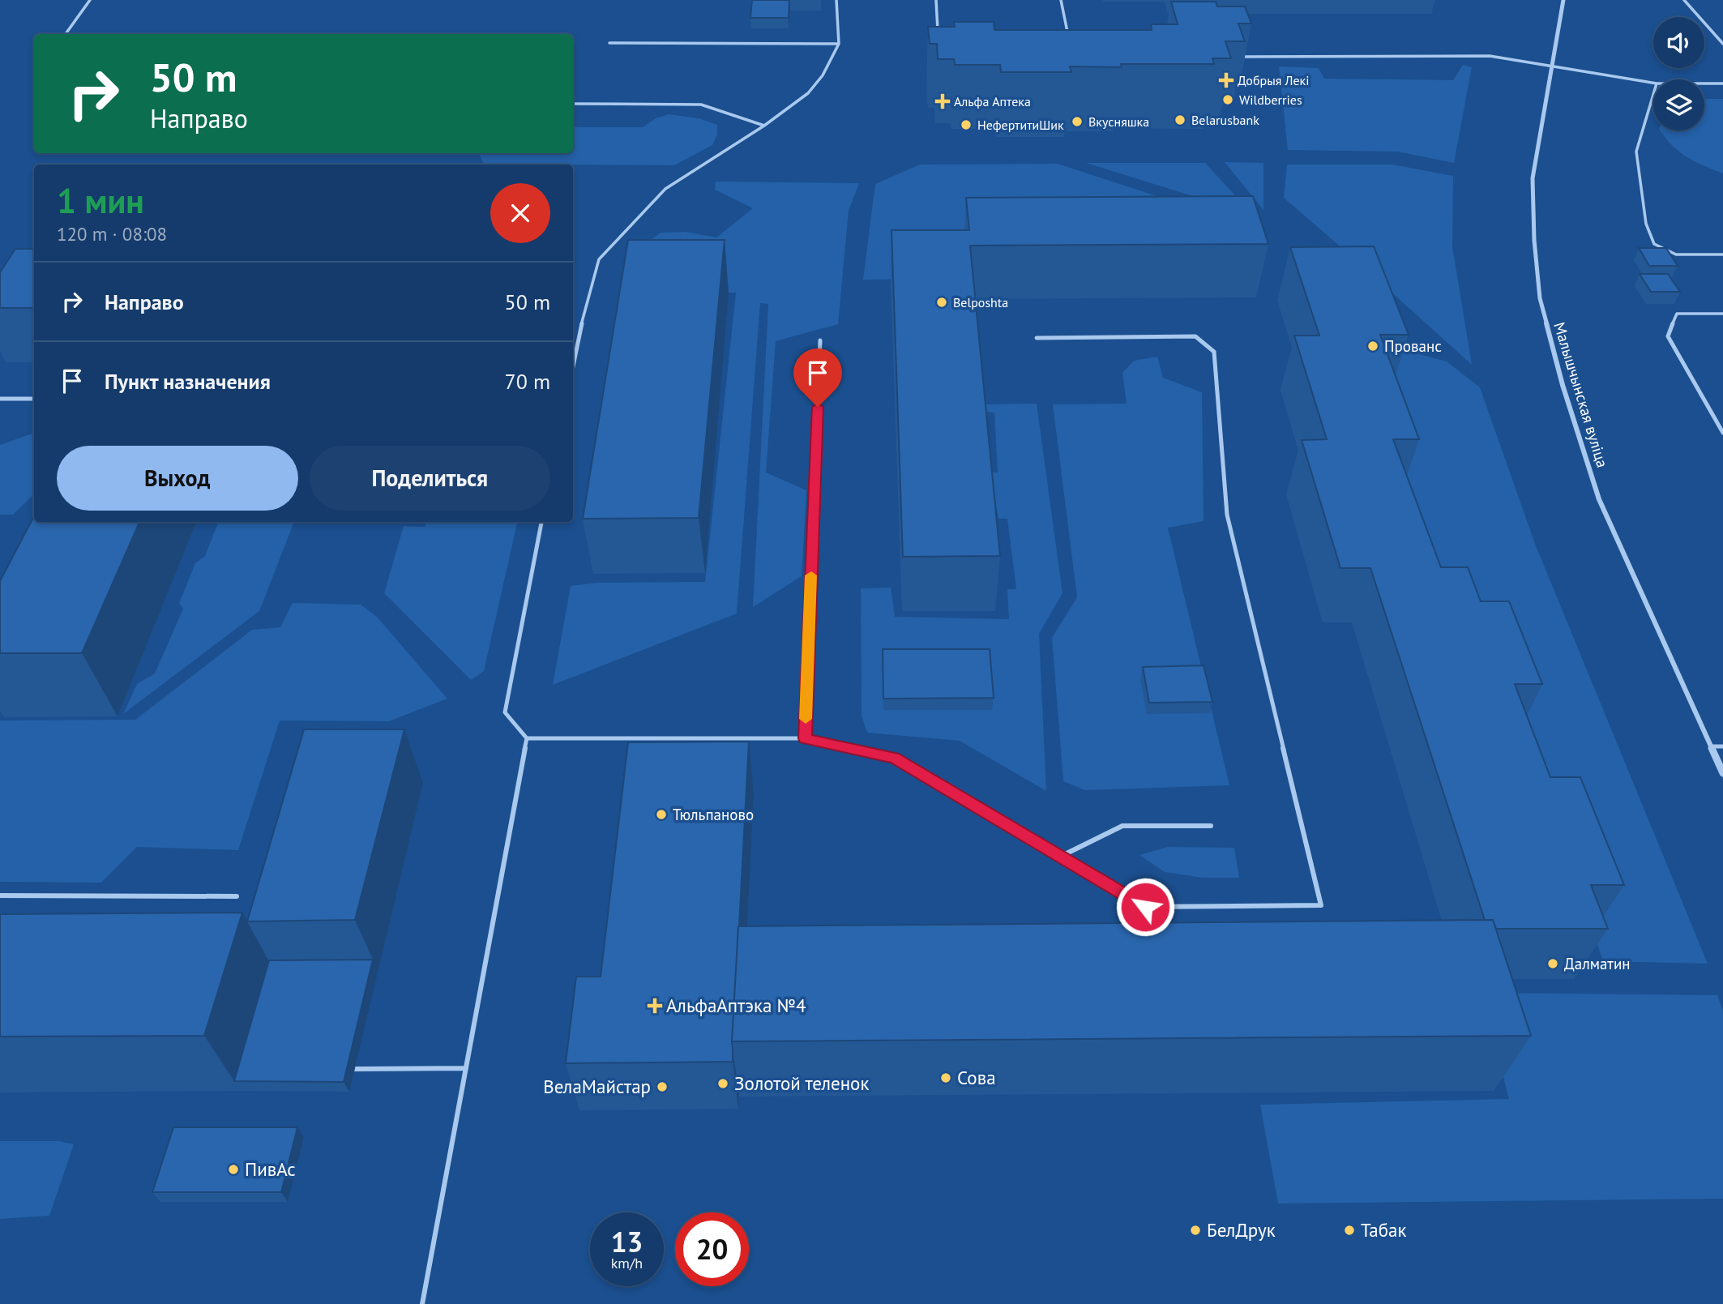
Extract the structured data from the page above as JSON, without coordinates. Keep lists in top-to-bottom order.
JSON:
{
  "streets": {
    "street": ["Малышчынская вуліца"]
  },
  "places": {
    "health": ["Добрыя Лекі", "Альфа Аптека", "АльфаАптэка №4"],
    "other": [
      "Wildberries",
      "Belarusbank",
      "Вкусняшка",
      "НефертитиШик",
      "Belposhta",
      "Прованс",
      "Тюльпаново",
      "Далматин",
      "Сова",
      "Золотой теленок",
      "ВелаМайстар",
      "ПивАс",
      "БелДрук",
      "Табак"
    ]
  },
  "page": {
    "turn": ["50 m", "Направо"],
    "heading": ["1 мин", "120 m · 08:08"],
    "list": [
      {
        "name": "Направо",
        "value": "50 m"
      },
      {
        "name": "Пункт назначения",
        "value": "70 m"
      }
    ],
    "buttons": ["Выход", "Поделиться"],
    "speed": "13 km/h",
    "limit": "20"
  }
}
